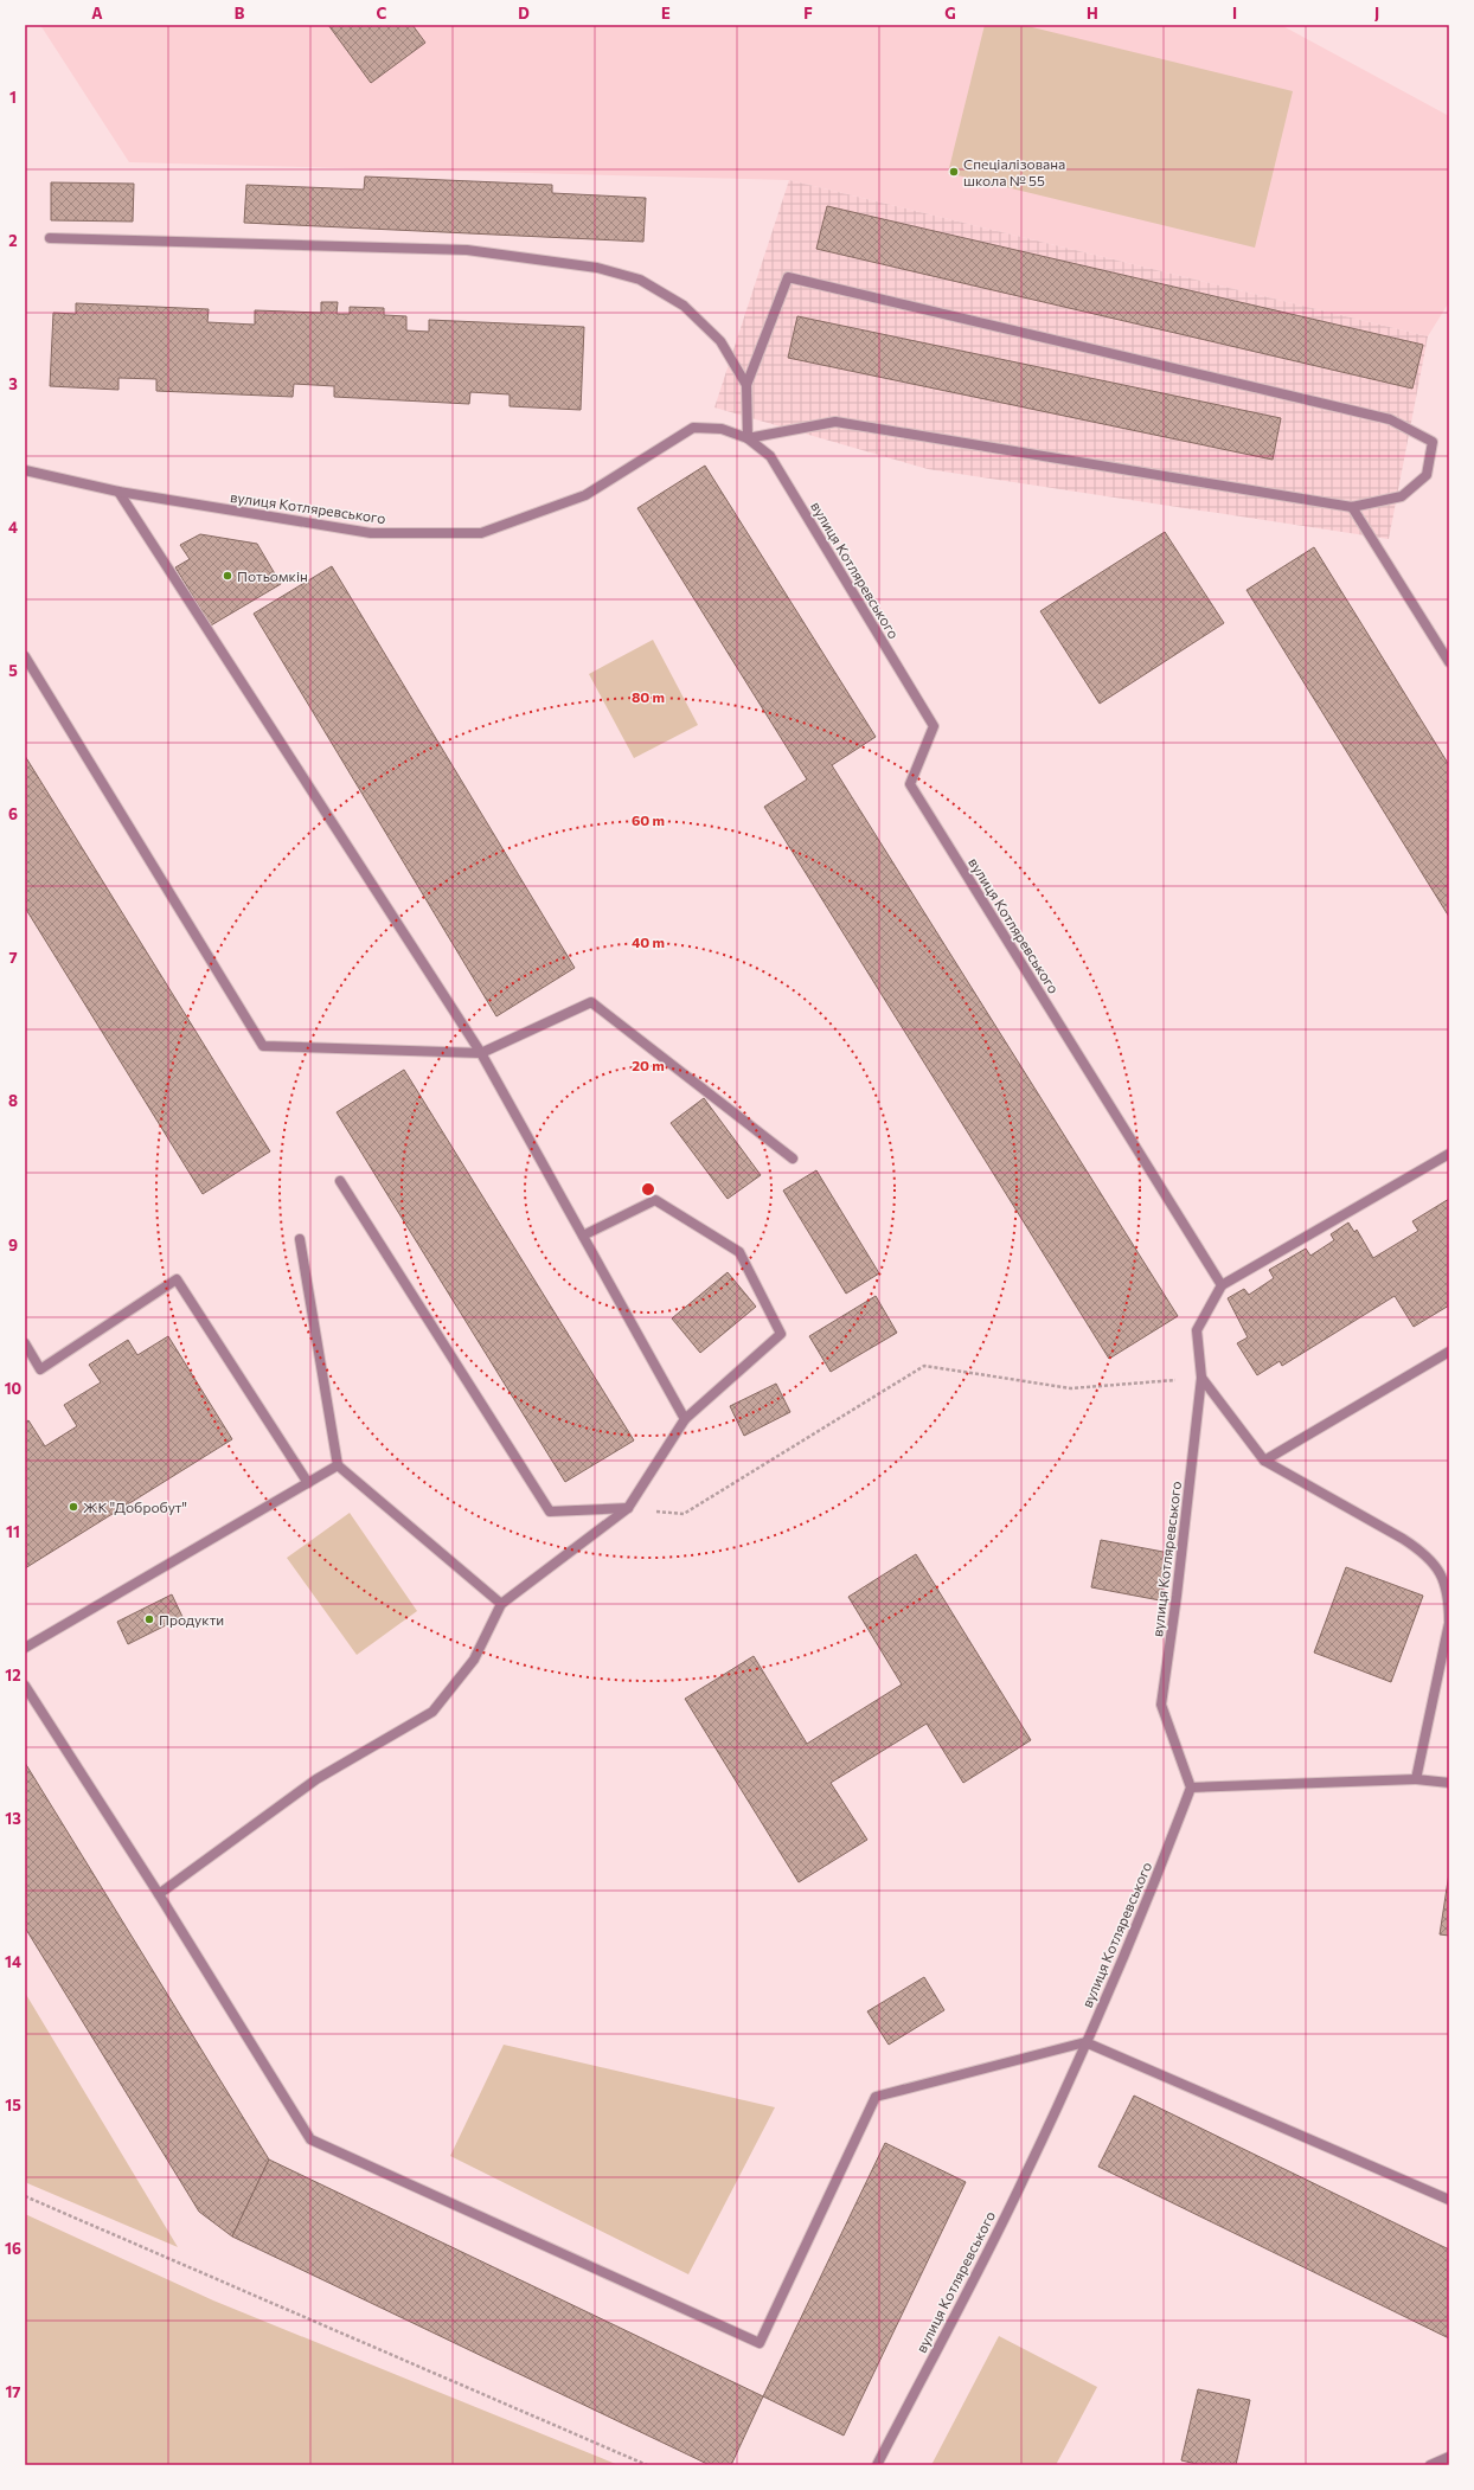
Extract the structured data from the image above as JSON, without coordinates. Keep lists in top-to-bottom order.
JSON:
{
  "streets": {
    "street": ["вулиця Котляревського"]
  },
  "places": [
    "Спеціалізована школа № 55",
    "Потьомкін",
    "ЖК \"Добробут\"",
    "Продукти"
  ],
  "grid": {
    "columns": [
      "A",
      "B",
      "C",
      "D",
      "E",
      "F",
      "G",
      "H",
      "I",
      "J"
    ],
    "rows": [
      "1",
      "2",
      "3",
      "4",
      "5",
      "6",
      "7",
      "8",
      "9",
      "10",
      "11",
      "12",
      "13",
      "14",
      "15",
      "16",
      "17"
    ]
  },
  "rings": [
    "80 m",
    "60 m",
    "40 m",
    "20 m"
  ]
}
